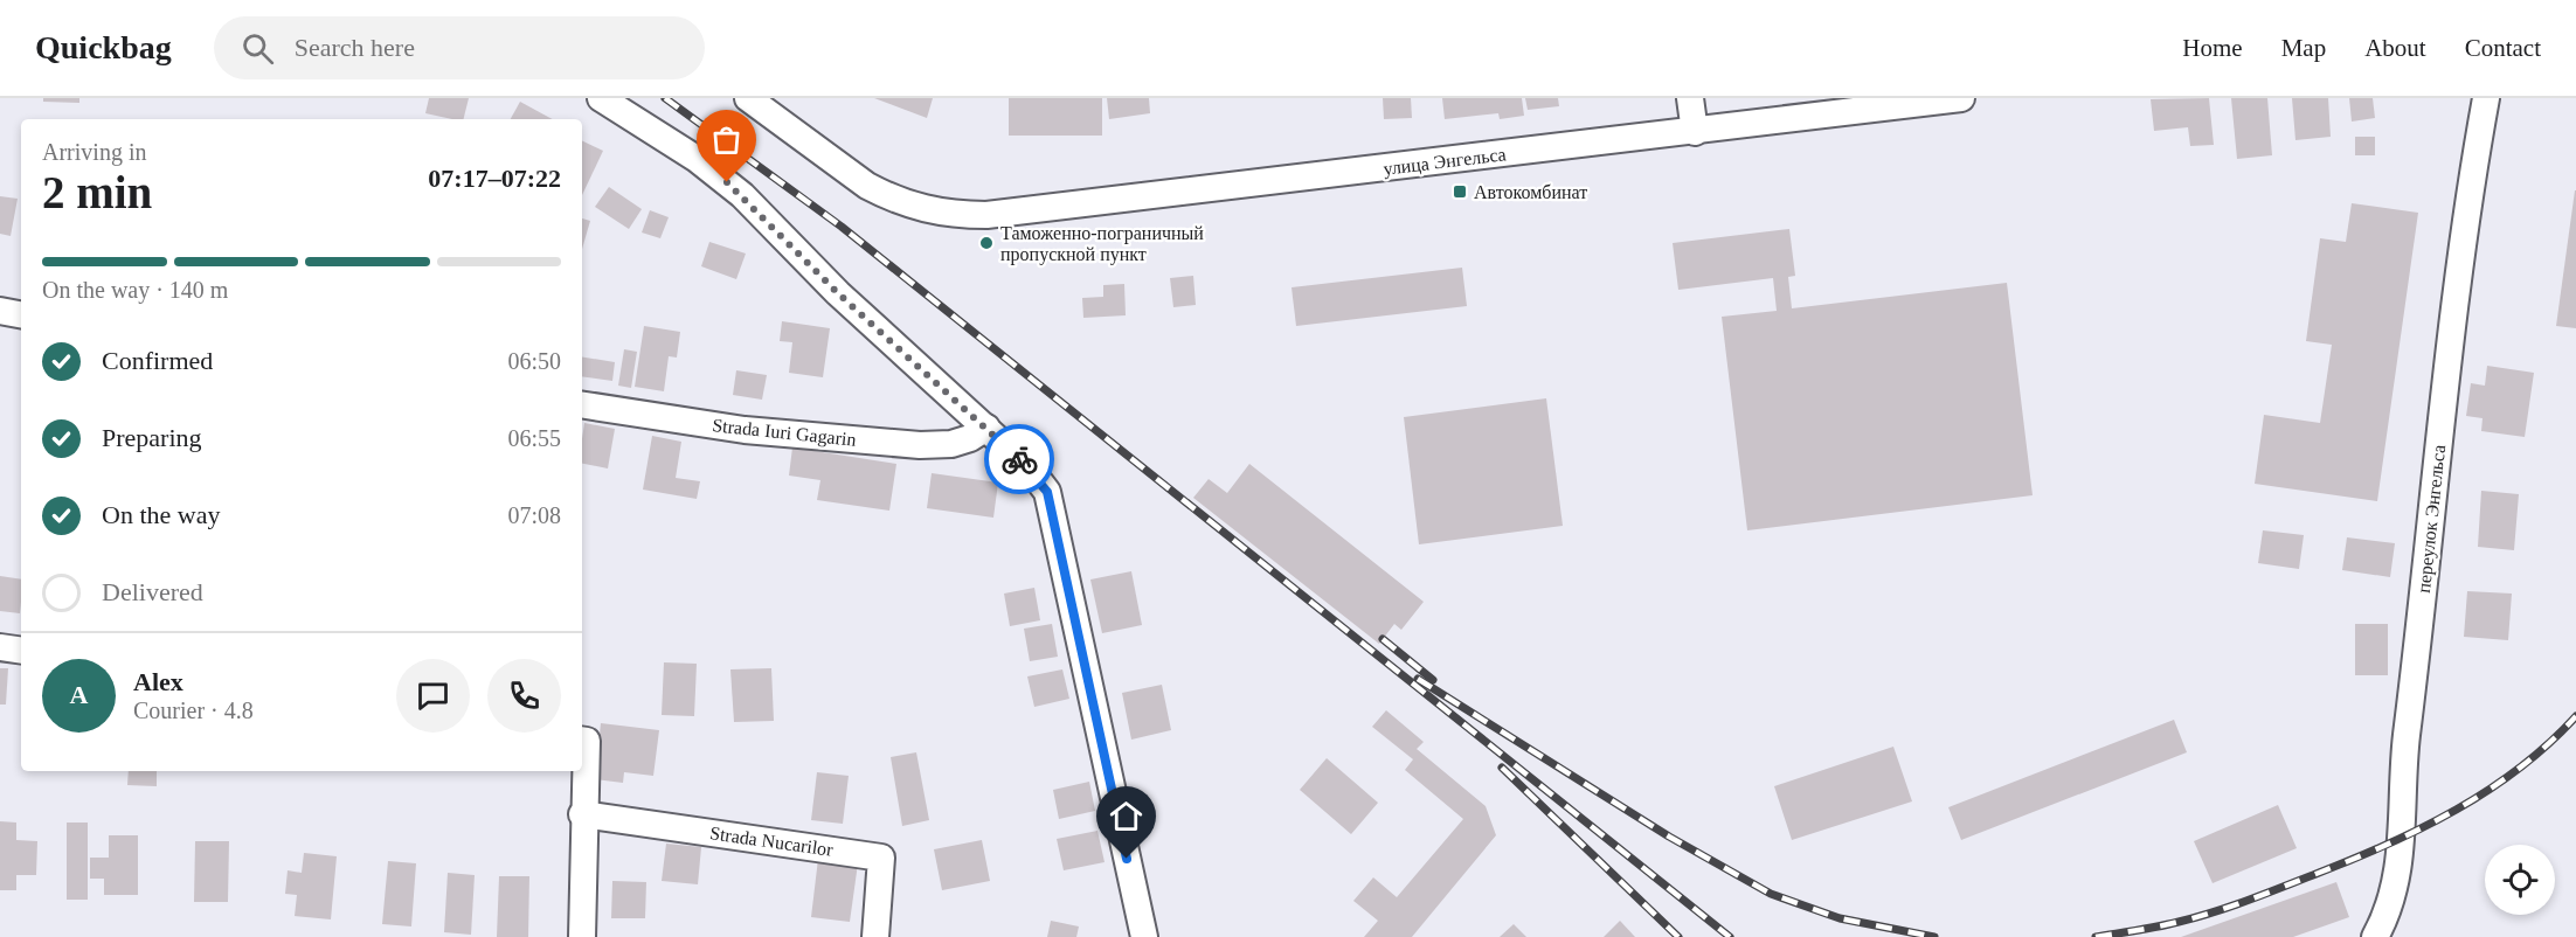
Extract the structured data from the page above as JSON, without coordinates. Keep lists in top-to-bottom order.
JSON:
{
  "streets": {
    "street": [
      "улица Энгельса",
      "Strada Iuri Gagarin",
      "переулок Энгельса",
      "Strada Nucarilor"
    ]
  },
  "places": {
    "transit": ["Автокомбинат"],
    "other": ["Таможенно-пограничный пропускной пункт"]
  },
  "page": {
    "header": "Quickbag",
    "search": "Search here",
    "nav": [
      "Home",
      "Map",
      "About",
      "Contact"
    ],
    "heading": ["2 min", "Arriving in", "07:17–07:22"],
    "panel": ["Alex", "Courier · 4.8"],
    "bar": "On the way · 140 m",
    "list": [
      ["Confirmed", "06:50"],
      ["Preparing", "06:55"],
      ["On the way", "07:08"],
      "Delivered"
    ],
    "round": "A"
  }
}
